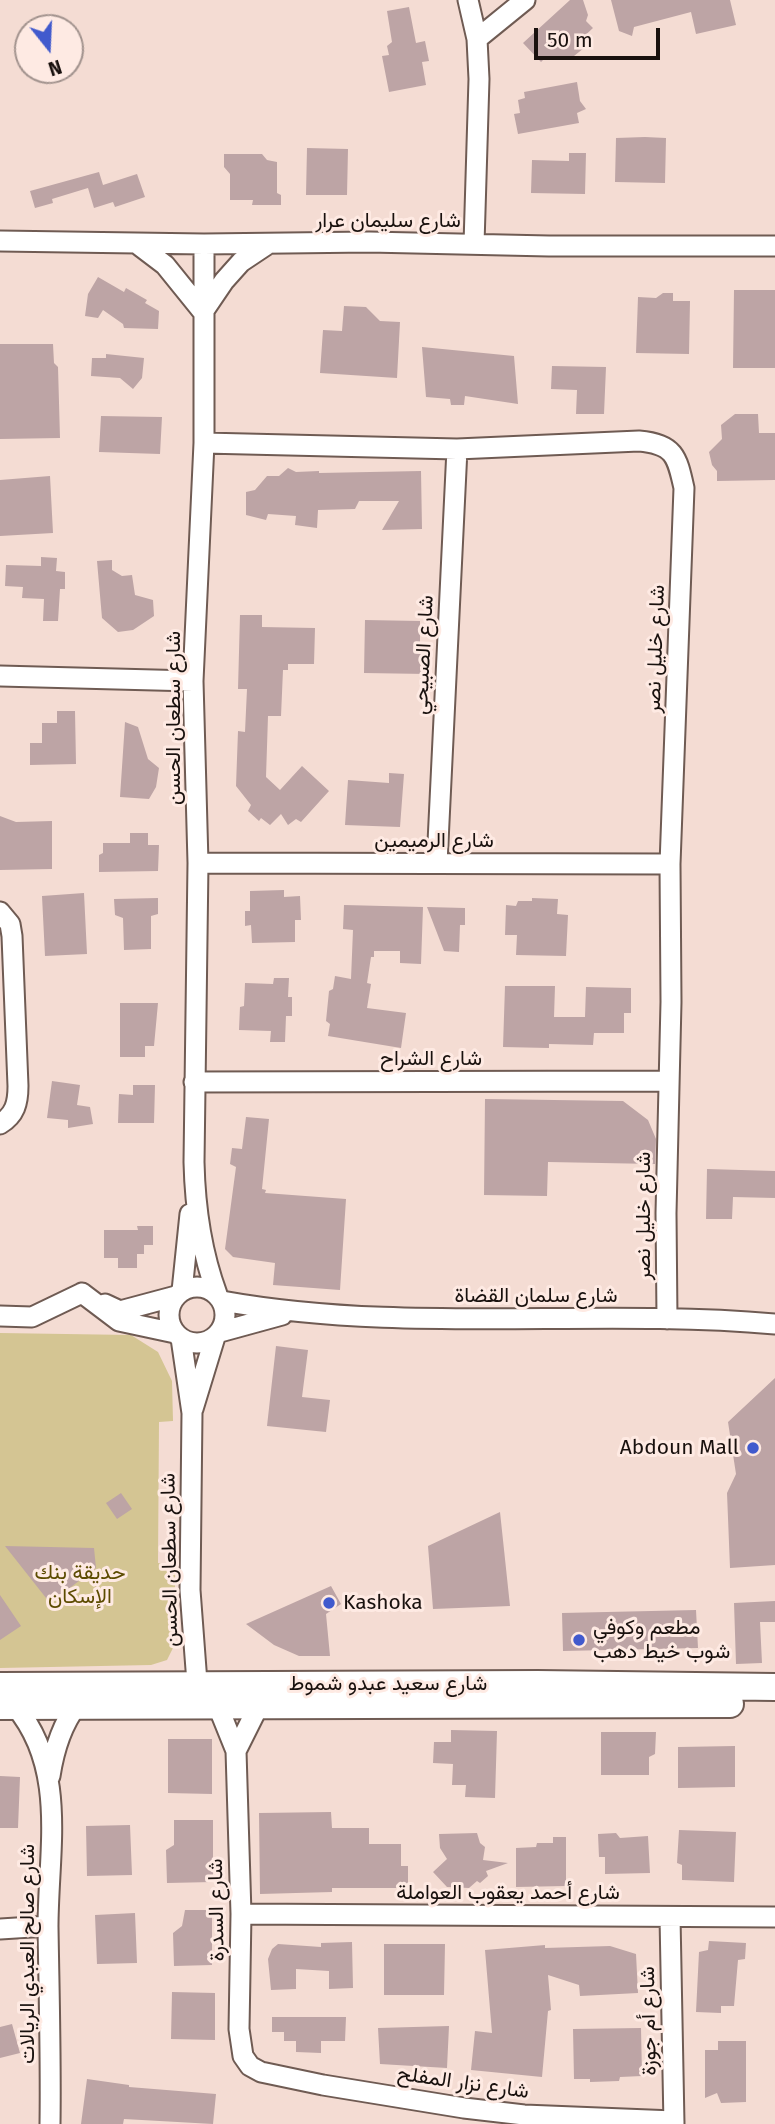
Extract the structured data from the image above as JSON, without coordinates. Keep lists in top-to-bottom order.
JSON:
{
  "streets": {
    "main road": ["شارع سعيد عبدو شموط"],
    "street": [
      "شارع سليمان عرار",
      "شارع خليل نصر",
      "شارع الصبيحي",
      "شارع سطعان الحسن",
      "شارع الرميمين",
      "شارع الشراح",
      "شارع سلمان القضاة",
      "شارع أحمد يعقوب العواملة",
      "شارع السدرة",
      "شارع صالح العبدي الريالات",
      "شارع أم جوزة",
      "شارع نزار المفلح"
    ]
  },
  "crossings": [
    ["شارع سليمان عرار", "شارع سطعان الحسن"],
    ["شارع خليل نصر", "شارع الصبيحي"],
    ["شارع خليل نصر", "شارع سطعان الحسن"],
    ["شارع خليل نصر", "شارع الرميمين"],
    ["شارع خليل نصر", "شارع الشراح"],
    ["شارع خليل نصر", "شارع سلمان القضاة"],
    ["شارع الصبيحي", "شارع الرميمين"],
    ["شارع سطعان الحسن", "شارع الرميمين"],
    ["شارع سطعان الحسن", "شارع الشراح"],
    ["شارع سطعان الحسن", "شارع سلمان القضاة"],
    ["شارع سطعان الحسن", "شارع سعيد عبدو شموط"],
    ["شارع سطعان الحسن", "شارع السدرة"],
    ["شارع سعيد عبدو شموط", "شارع السدرة"],
    ["شارع سعيد عبدو شموط", "شارع صالح العبدي الريالات"],
    ["شارع أحمد يعقوب العواملة", "شارع السدرة"],
    ["شارع أحمد يعقوب العواملة", "شارع أم جوزة"],
    ["شارع السدرة", "شارع نزار المفلح"],
    ["شارع أم جوزة", "شارع نزار المفلح"]
  ],
  "parks": ["حديقة بنك الإسكان"],
  "places": ["Abdoun Mall", "Kashoka", "مطعم وكوفي شوب خيط دهب"],
  "scale_bar": "50 m",
  "north": "bottom"
}
